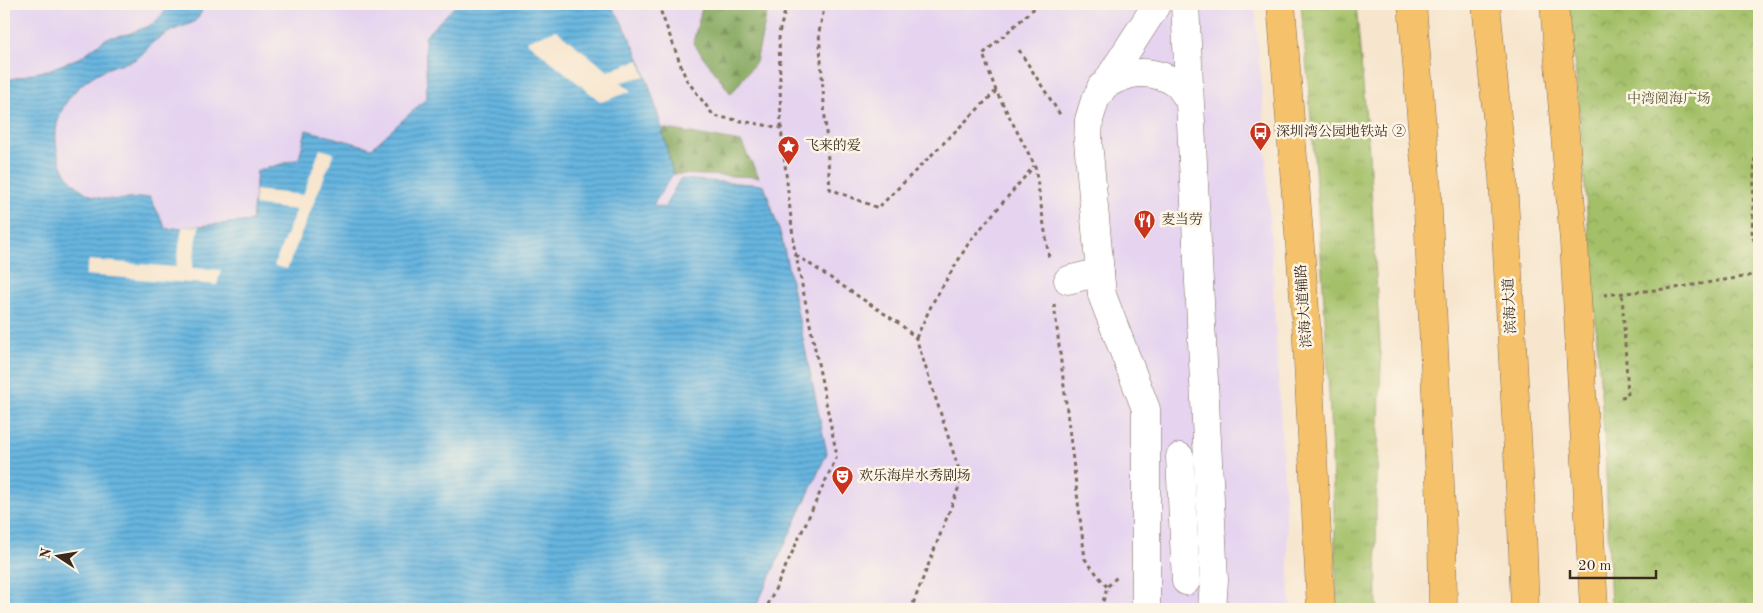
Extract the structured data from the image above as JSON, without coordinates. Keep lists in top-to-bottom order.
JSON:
{
  "streets": {
    "main road": ["滨海大道辅路", "滨海大道"]
  },
  "parks": ["中湾阅海广场"],
  "places": {
    "bus stop": ["深圳湾公园地铁站 ②"],
    "place": ["飞来的爱"],
    "restaurant": ["麦当劳"],
    "theatre": ["欢乐海岸水秀剧场"]
  },
  "scale_bar": "20 m",
  "north": "left"
}
